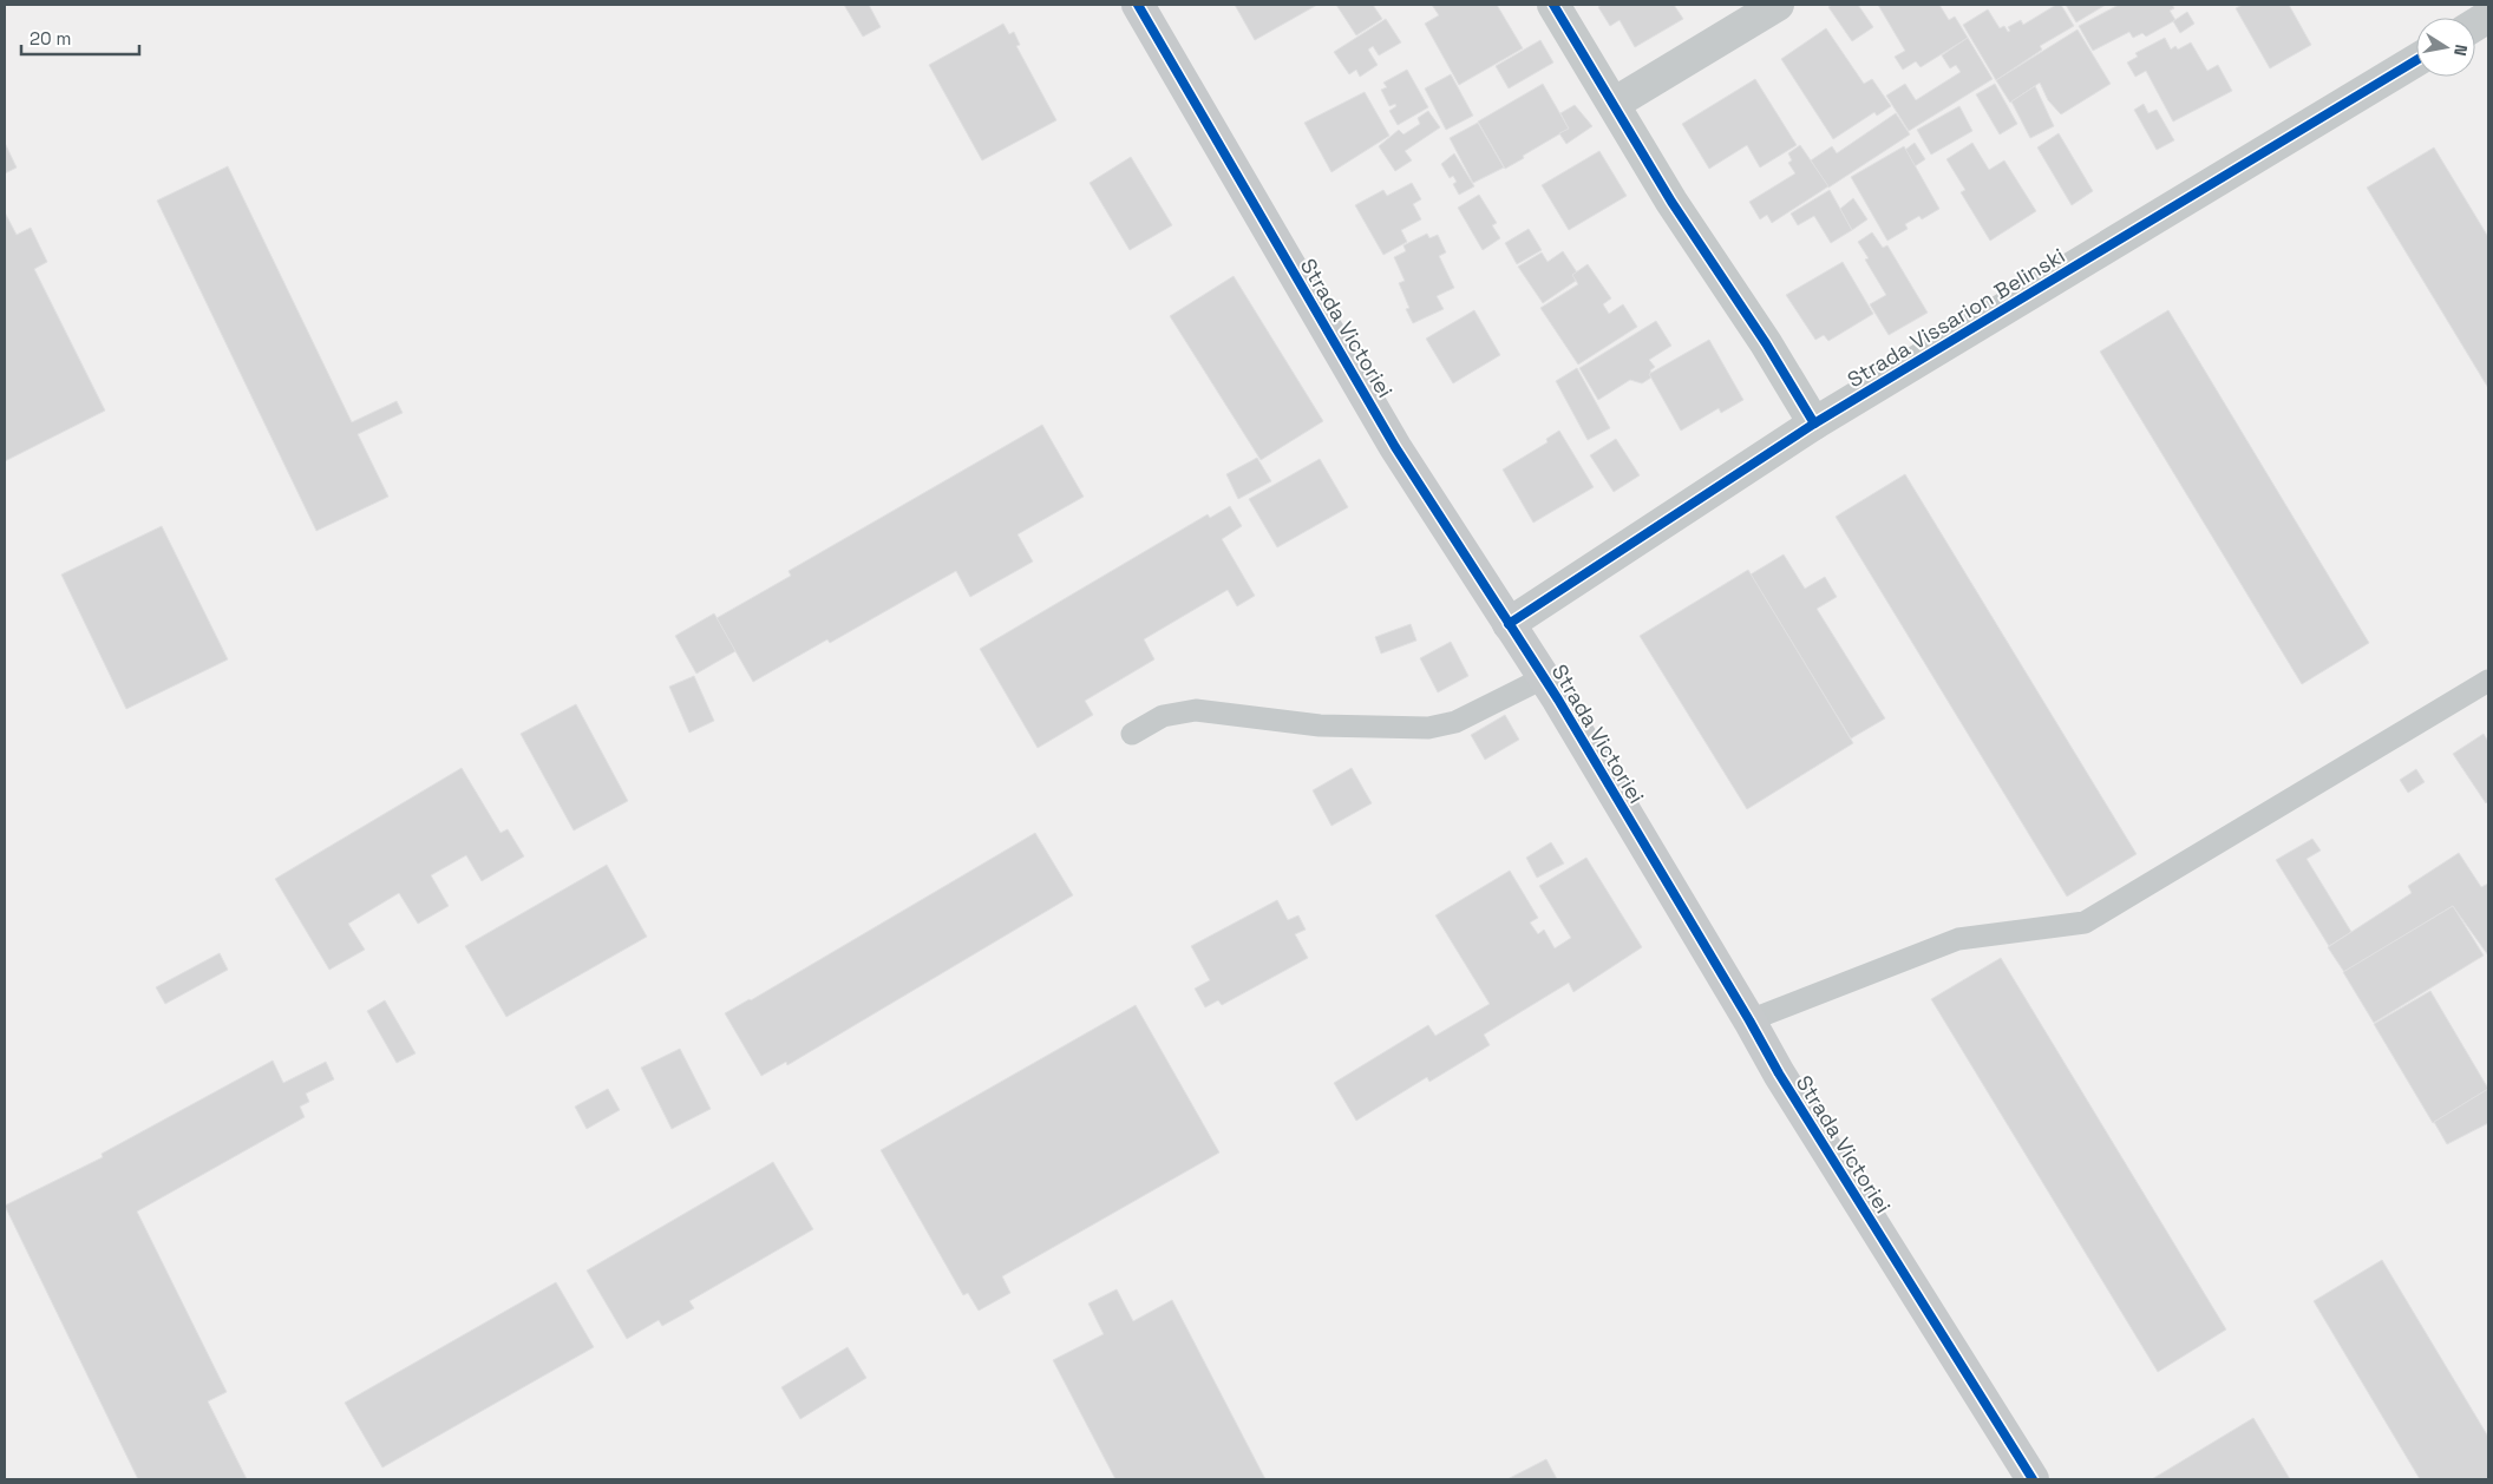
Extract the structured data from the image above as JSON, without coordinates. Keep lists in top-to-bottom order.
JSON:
{
  "streets": {
    "street": ["Strada Vissarion Belinski", "Strada Victoriei"]
  },
  "crossings": [
    ["Strada Vissarion Belinski", "Strada Victoriei"]
  ],
  "scale_bar": "20 m",
  "north": "right"
}
